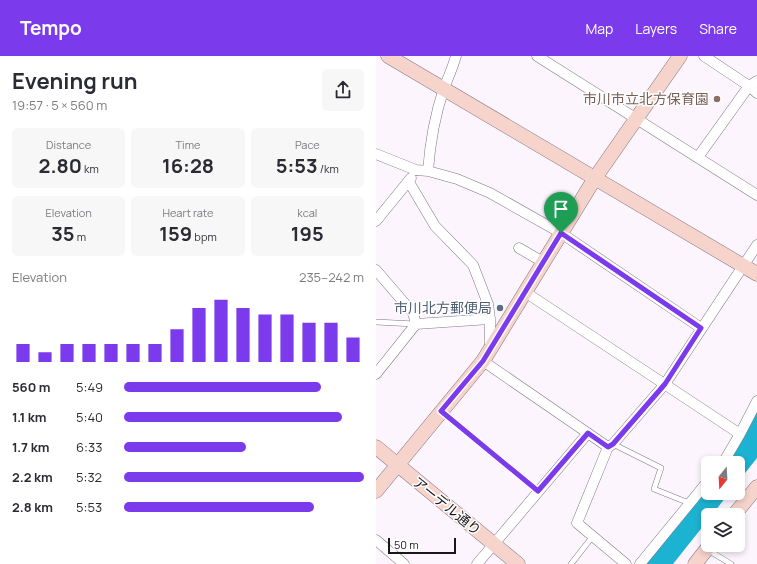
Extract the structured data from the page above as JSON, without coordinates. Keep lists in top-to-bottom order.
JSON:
{
  "streets": {
    "street": ["アーデル通り"]
  },
  "places": ["市川市立北方保育園", "市川北方郵便局"],
  "scale_bar": "50 m",
  "north": "bottom",
  "page": {
    "header": "Tempo",
    "nav": ["Map", "Layers", "Share"],
    "heading": ["Evening run", "19:57 · 5 × 560 m"],
    "stats": [
      ["Distance", "2.80 km"],
      ["Time", "16:28"],
      ["Pace", "5:53 /km"],
      ["Elevation", "35 m"],
      ["Heart rate", "159 bpm"],
      ["kcal", "195"]
    ],
    "chart": ["Elevation", "235–242 m"],
    "list": [
      {
        "name": "560 m",
        "note": "5:49"
      },
      {
        "name": "1.1 km",
        "note": "5:40"
      },
      {
        "name": "1.7 km",
        "note": "6:33"
      },
      {
        "name": "2.2 km",
        "note": "5:32"
      },
      {
        "name": "2.8 km",
        "note": "5:53"
      }
    ],
    "scale": "50 m"
  }
}
